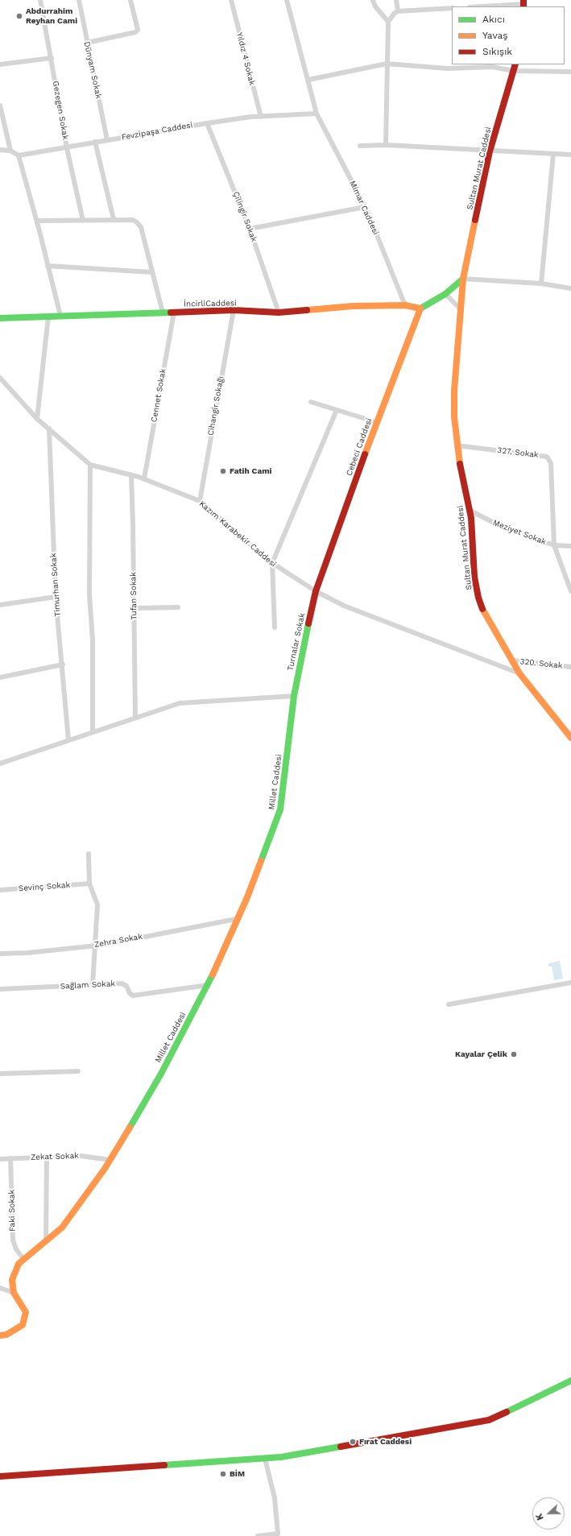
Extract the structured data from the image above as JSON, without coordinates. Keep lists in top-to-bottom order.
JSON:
{
  "streets": {
    "street": [
      "Yıldız 4 Sokak",
      "Dünyam Sokak",
      "Gezegen Sokak",
      "Fevzipaşa Caddesi",
      "Sultan Murat Caddesi",
      "Mimar Caddesi",
      "Çilingir Sokak",
      "İncirliCaddesi",
      "Cennet Sokak",
      "Cihangir Sokağı",
      "Cebeci Caddesi",
      "327. Sokak",
      "Meziyet Sokak",
      "Kazım Karabekir Caddesi",
      "Timurhan Sokak",
      "Tufan Sokak",
      "Turnalar Sokak",
      "320. Sokak",
      "Millet Caddesi",
      "Sevinç Sokak",
      "Zehra Sokak",
      "Sağlam Sokak",
      "Zekat Sokak",
      "Faki Sokak"
    ]
  },
  "crossings": [
    ["Yıldız 4 Sokak", "Fevzipaşa Caddesi"],
    ["Dünyam Sokak", "Fevzipaşa Caddesi"],
    ["Gezegen Sokak", "Fevzipaşa Caddesi"],
    ["Fevzipaşa Caddesi", "Mimar Caddesi"],
    ["Fevzipaşa Caddesi", "Çilingir Sokak"],
    ["Sultan Murat Caddesi", "327. Sokak"],
    ["Sultan Murat Caddesi", "Meziyet Sokak"],
    ["Sultan Murat Caddesi", "Kazım Karabekir Caddesi"],
    ["Sultan Murat Caddesi", "320. Sokak"],
    ["Mimar Caddesi", "İncirliCaddesi"],
    ["Çilingir Sokak", "İncirliCaddesi"],
    ["İncirliCaddesi", "Cennet Sokak"],
    ["İncirliCaddesi", "Cihangir Sokağı"],
    ["İncirliCaddesi", "Cebeci Caddesi"],
    ["Cennet Sokak", "Kazım Karabekir Caddesi"],
    ["Cihangir Sokağı", "Kazım Karabekir Caddesi"],
    ["Cebeci Caddesi", "Kazım Karabekir Caddesi"],
    ["Cebeci Caddesi", "Turnalar Sokak"],
    ["327. Sokak", "Meziyet Sokak"],
    ["Kazım Karabekir Caddesi", "Timurhan Sokak"],
    ["Kazım Karabekir Caddesi", "Tufan Sokak"],
    ["Kazım Karabekir Caddesi", "Turnalar Sokak"],
    ["Turnalar Sokak", "Millet Caddesi"],
    ["Millet Caddesi", "Zehra Sokak"],
    ["Millet Caddesi", "Sağlam Sokak"],
    ["Millet Caddesi", "Zekat Sokak"],
    ["Millet Caddesi", "Faki Sokak"],
    ["Zekat Sokak", "Faki Sokak"]
  ],
  "places": [
    "Abdurrahim Reyhan Cami",
    "Fatih Cami",
    "Kayalar Çelik",
    "Fırat Caddesi",
    "BİM"
  ],
  "legend": ["Akıcı", "Yavaş", "Sıkışık"],
  "north": "left"
}
